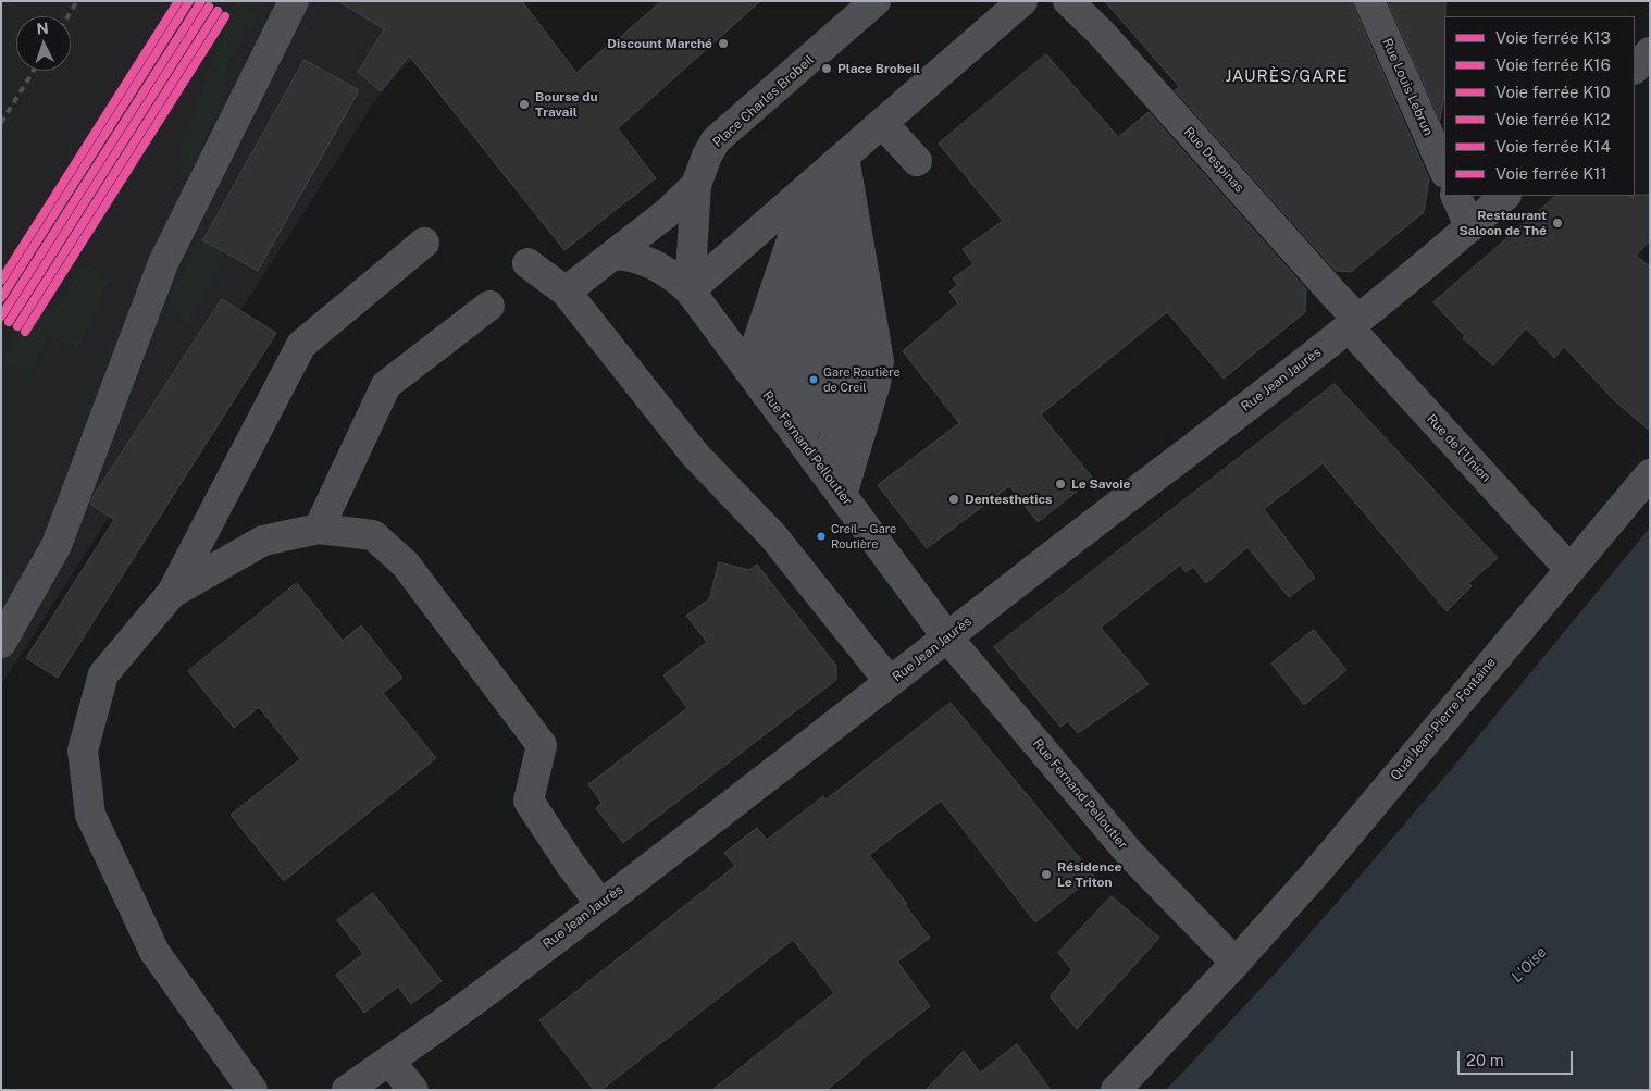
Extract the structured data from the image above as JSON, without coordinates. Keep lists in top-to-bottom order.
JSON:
{
  "streets": {
    "street": [
      "Rue Louis Lebrun",
      "Place Charles Brobeil",
      "Rue Despinas",
      "Rue Jean Jaurès",
      "Rue Fernand Pelloutier",
      "Rue de l'Union",
      "Quai Jean-Pierre Fontaine"
    ]
  },
  "crossings": [
    ["Place Charles Brobeil", "Rue Fernand Pelloutier"],
    ["Rue Despinas", "Rue Jean Jaurès"],
    ["Rue Despinas", "Rue de l'Union"],
    ["Rue Jean Jaurès", "Rue Fernand Pelloutier"],
    ["Rue Jean Jaurès", "Rue de l'Union"],
    ["Rue Fernand Pelloutier", "Quai Jean-Pierre Fontaine"],
    ["Rue de l'Union", "Quai Jean-Pierre Fontaine"]
  ],
  "districts": ["JAURÈS/GARE"],
  "water": ["L'Oise"],
  "places": [
    "Discount Marché",
    "Place Brobeil",
    "Bourse du Travail",
    "Restaurant Saloon de Thé",
    "Gare Routière de Creil",
    "Le Savoie",
    "Dentesthetics",
    "Creil – Gare Routière",
    "Résidence Le Triton"
  ],
  "lines": [
    "rail line K13",
    "rail line K10",
    "rail line K14",
    "rail line K16",
    "rail line K12",
    "rail line K11"
  ],
  "legend": [
    "Voie ferrée K13",
    "Voie ferrée K16",
    "Voie ferrée K10",
    "Voie ferrée K12",
    "Voie ferrée K14",
    "Voie ferrée K11"
  ],
  "scale_bar": "20 m",
  "north": "top"
}
